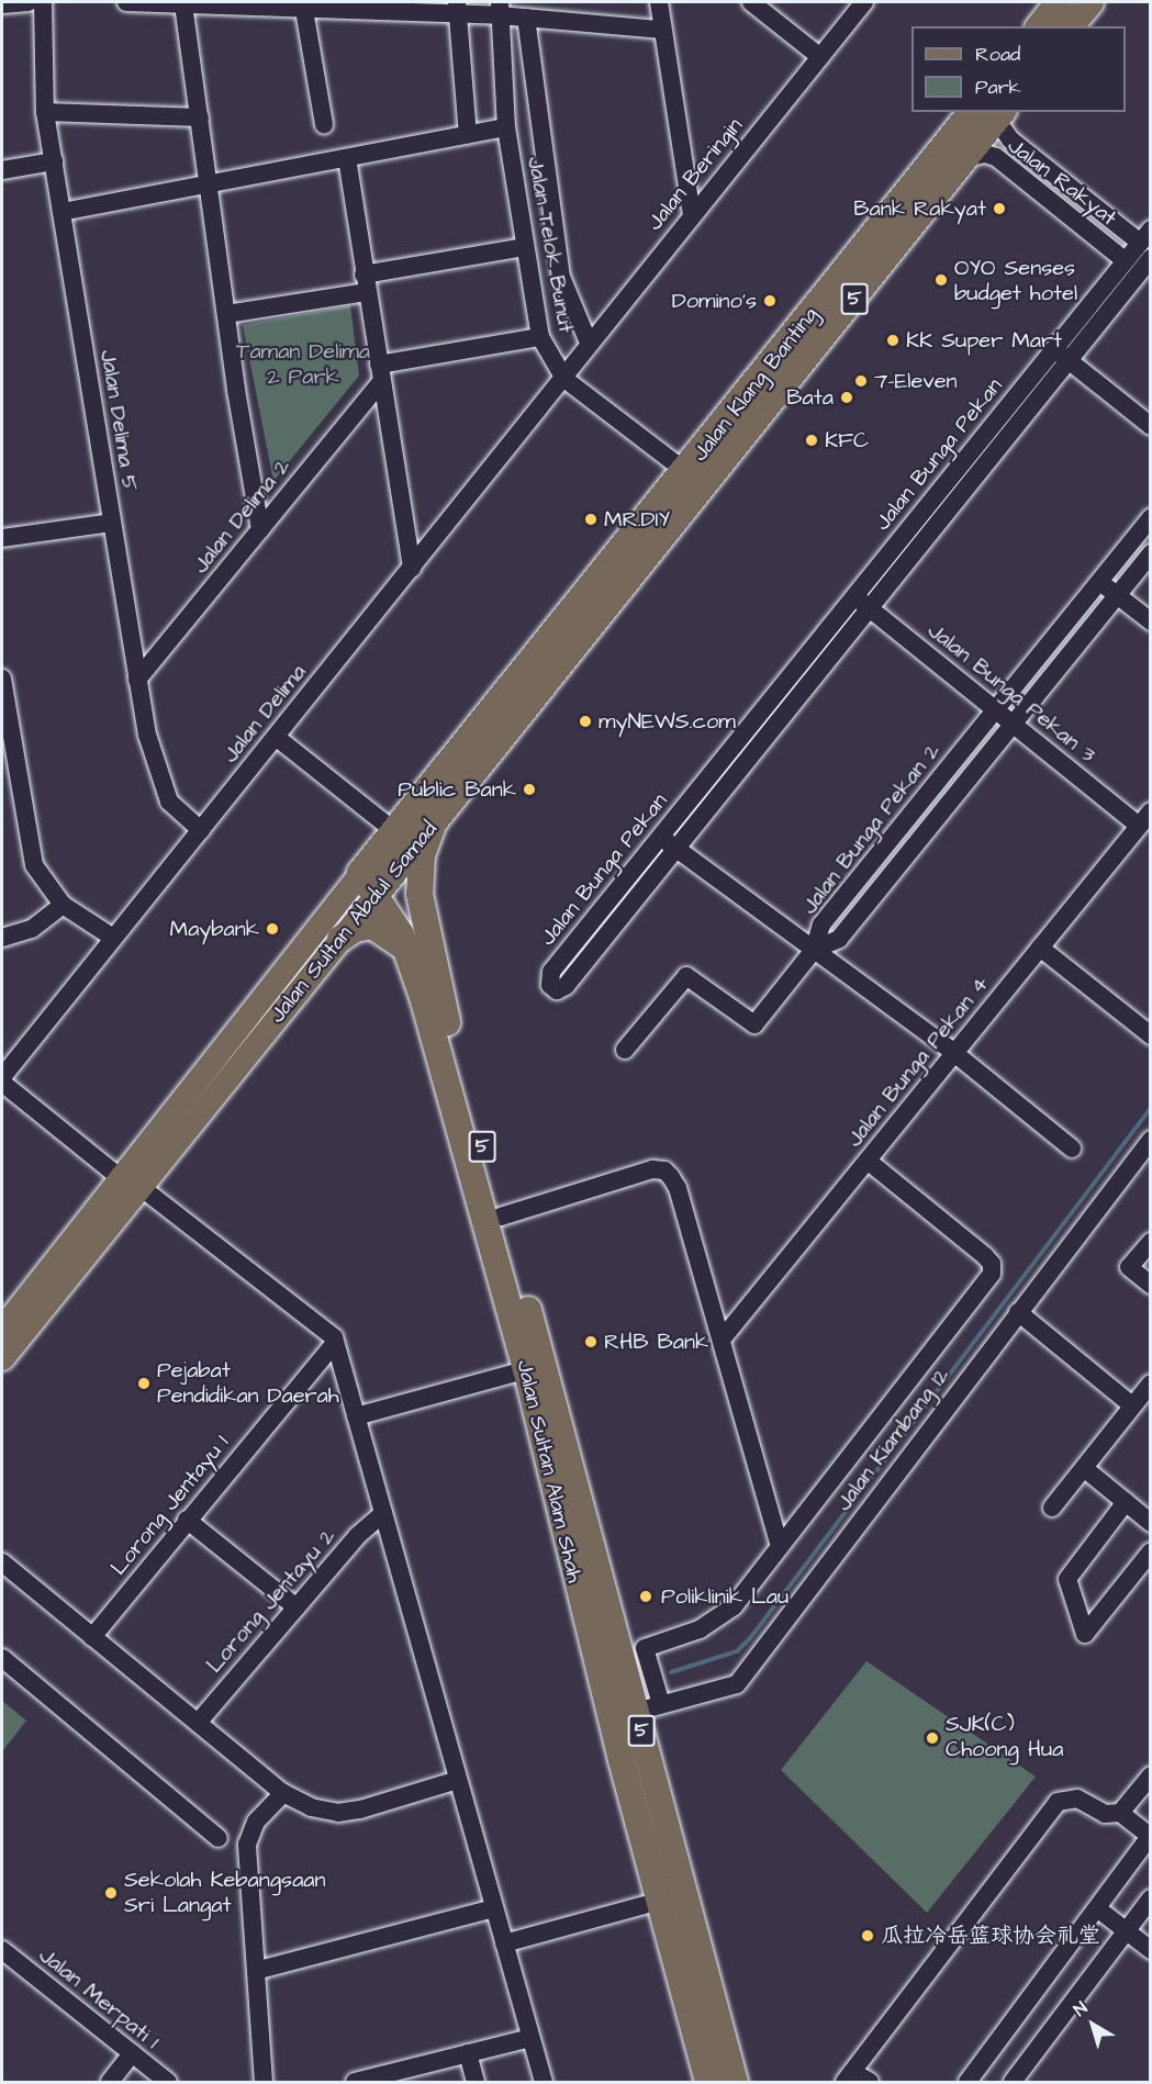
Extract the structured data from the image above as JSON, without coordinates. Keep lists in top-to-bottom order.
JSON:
{
  "streets": {
    "highway": [
      "5",
      "Jalan Klang Banting",
      "Jalan Sultan Abdul Samad",
      "Jalan Sultan Alam Shah"
    ],
    "street": [
      "Jalan Beringin",
      "Jalan Rakyat",
      "Jalan Telok Bunut",
      "Jalan Delima 5",
      "Jalan Bunga Pekan",
      "Jalan Delima 2",
      "Jalan Bunga Pekan 3",
      "Jalan Delima",
      "Jalan Bunga Pekan 2",
      "Jalan Bunga Pekan 4",
      "Jalan Kiambang 12",
      "Lorong Jentayu 1",
      "Lorong Jentayu 2",
      "Jalan Merpati 1"
    ]
  },
  "crossings": [
    ["Jalan Beringin", "Jalan Telok Bunut"],
    ["Jalan Beringin", "Jalan Delima"],
    ["Jalan Rakyat", "Jalan Klang Banting"],
    ["Jalan Rakyat", "Jalan Bunga Pekan"],
    ["Jalan Telok Bunut", "Jalan Klang Banting"],
    ["Jalan Telok Bunut", "Jalan Delima"],
    ["Jalan Telok Bunut", "Jalan Sultan Abdul Samad"],
    ["5", "Jalan Sultan Abdul Samad"],
    ["5", "Jalan Sultan Alam Shah"],
    ["Jalan Klang Banting", "Jalan Sultan Abdul Samad"],
    ["Jalan Delima 5", "Jalan Delima 2"],
    ["Jalan Delima 5", "Jalan Delima"],
    ["Jalan Bunga Pekan", "Jalan Bunga Pekan 3"],
    ["Jalan Bunga Pekan 3", "Jalan Bunga Pekan 2"],
    ["Jalan Bunga Pekan 3", "Jalan Bunga Pekan 4"],
    ["Jalan Sultan Abdul Samad", "Jalan Sultan Alam Shah"],
    ["Jalan Kiambang 12", "Jalan Sultan Alam Shah"]
  ],
  "parks": ["Taman Delima 2 Park"],
  "places": [
    "Bank Rakyat",
    "OYO Senses budget hotel",
    "Domino's",
    "KK Super Mart",
    "7-Eleven",
    "Bata",
    "KFC",
    "MR.DIY",
    "myNEWS.com",
    "Public Bank",
    "Maybank",
    "RHB Bank",
    "Pejabat Pendidikan Daerah",
    "Poliklinik Lau",
    "SJK(C) Choong Hua",
    "Sekolah Kebangsaan Sri Langat",
    "瓜拉冷岳篮球协会礼堂"
  ],
  "legend": ["Road", "Park"],
  "north": "top left"
}
